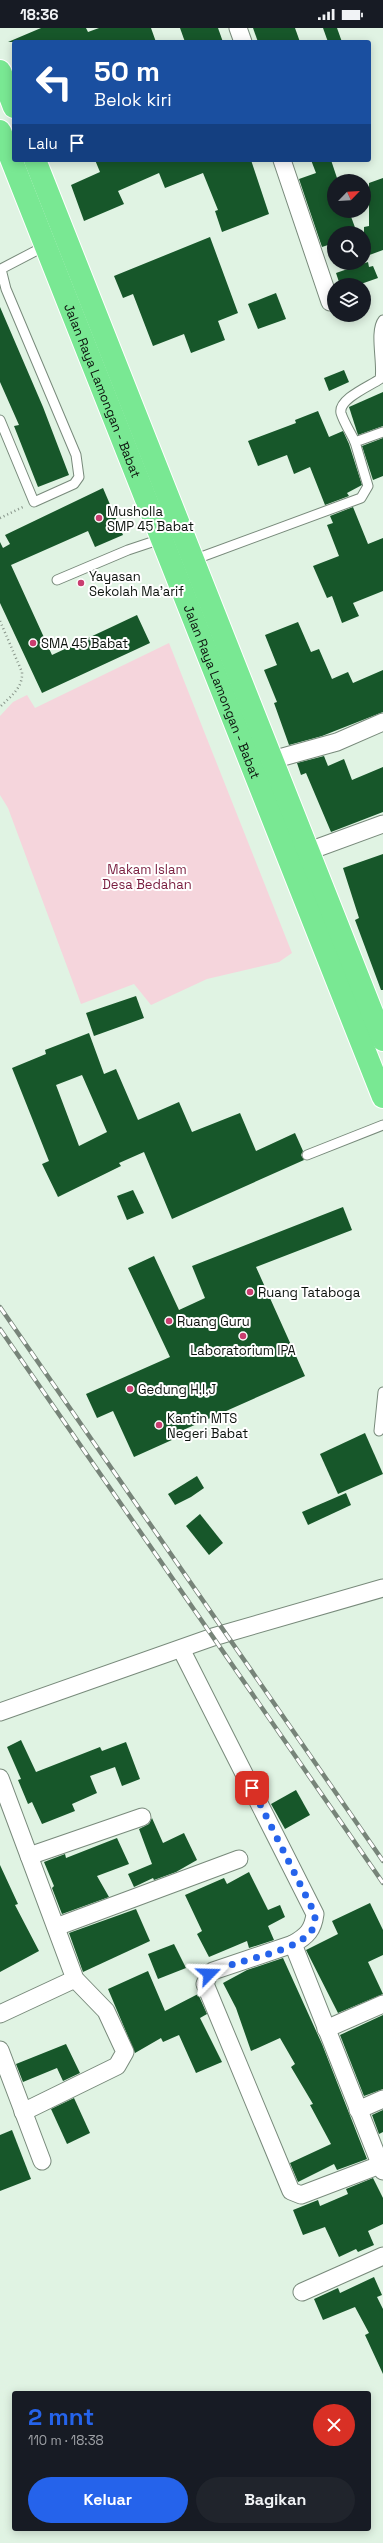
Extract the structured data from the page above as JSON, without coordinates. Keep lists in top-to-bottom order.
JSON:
{
  "streets": {
    "highway": ["Jalan Raya Lamongan - Babat"]
  },
  "parks": ["Makam Islam Desa Bedahan"],
  "places": [
    "Musholla SMP 45 Babat",
    "Yayasan Sekolah Ma'arif",
    "SMA 45 Babat",
    "Ruang Tataboga",
    "Ruang Guru",
    "Laboratorium IPA",
    "Gedung H,I,J",
    "Kantin MTS Negeri Babat"
  ],
  "north": "top right",
  "page": {
    "status": "18:36",
    "turn": ["50 m", "Belok kiri"],
    "then": "Lalu",
    "heading": ["2 mnt", "110 m · 18:38"],
    "buttons": ["Keluar", "Bagikan"]
  }
}
